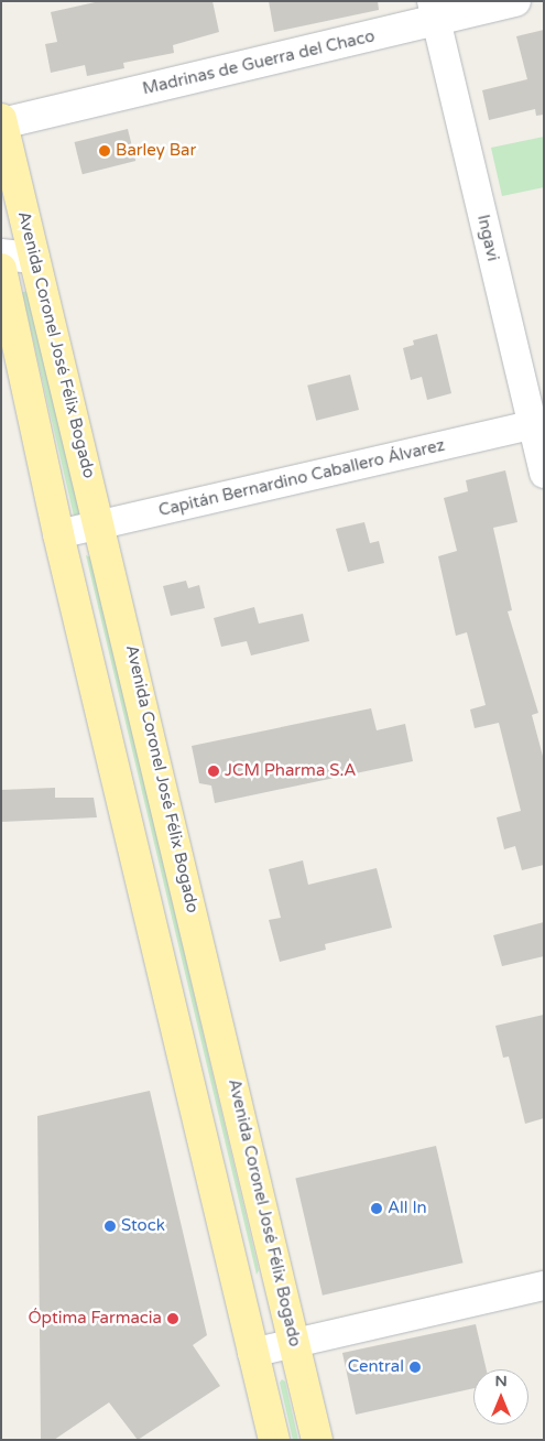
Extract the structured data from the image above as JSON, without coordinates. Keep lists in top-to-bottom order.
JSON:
{
  "streets": {
    "main road": ["Avenida Coronel José Félix Bogado"],
    "street": ["Madrinas de Guerra del Chaco", "Ingavi", "Capitán Bernardino Caballero Álvarez"]
  },
  "crossings": [
    ["Madrinas de Guerra del Chaco", "Ingavi"],
    ["Madrinas de Guerra del Chaco", "Avenida Coronel José Félix Bogado"],
    ["Ingavi", "Capitán Bernardino Caballero Álvarez"],
    ["Avenida Coronel José Félix Bogado", "Capitán Bernardino Caballero Álvarez"]
  ],
  "places": [
    "Barley Bar",
    "JCM Pharma S.A",
    "All In",
    "Stock",
    "Óptima Farmacia",
    "Central"
  ],
  "north": "top"
}
